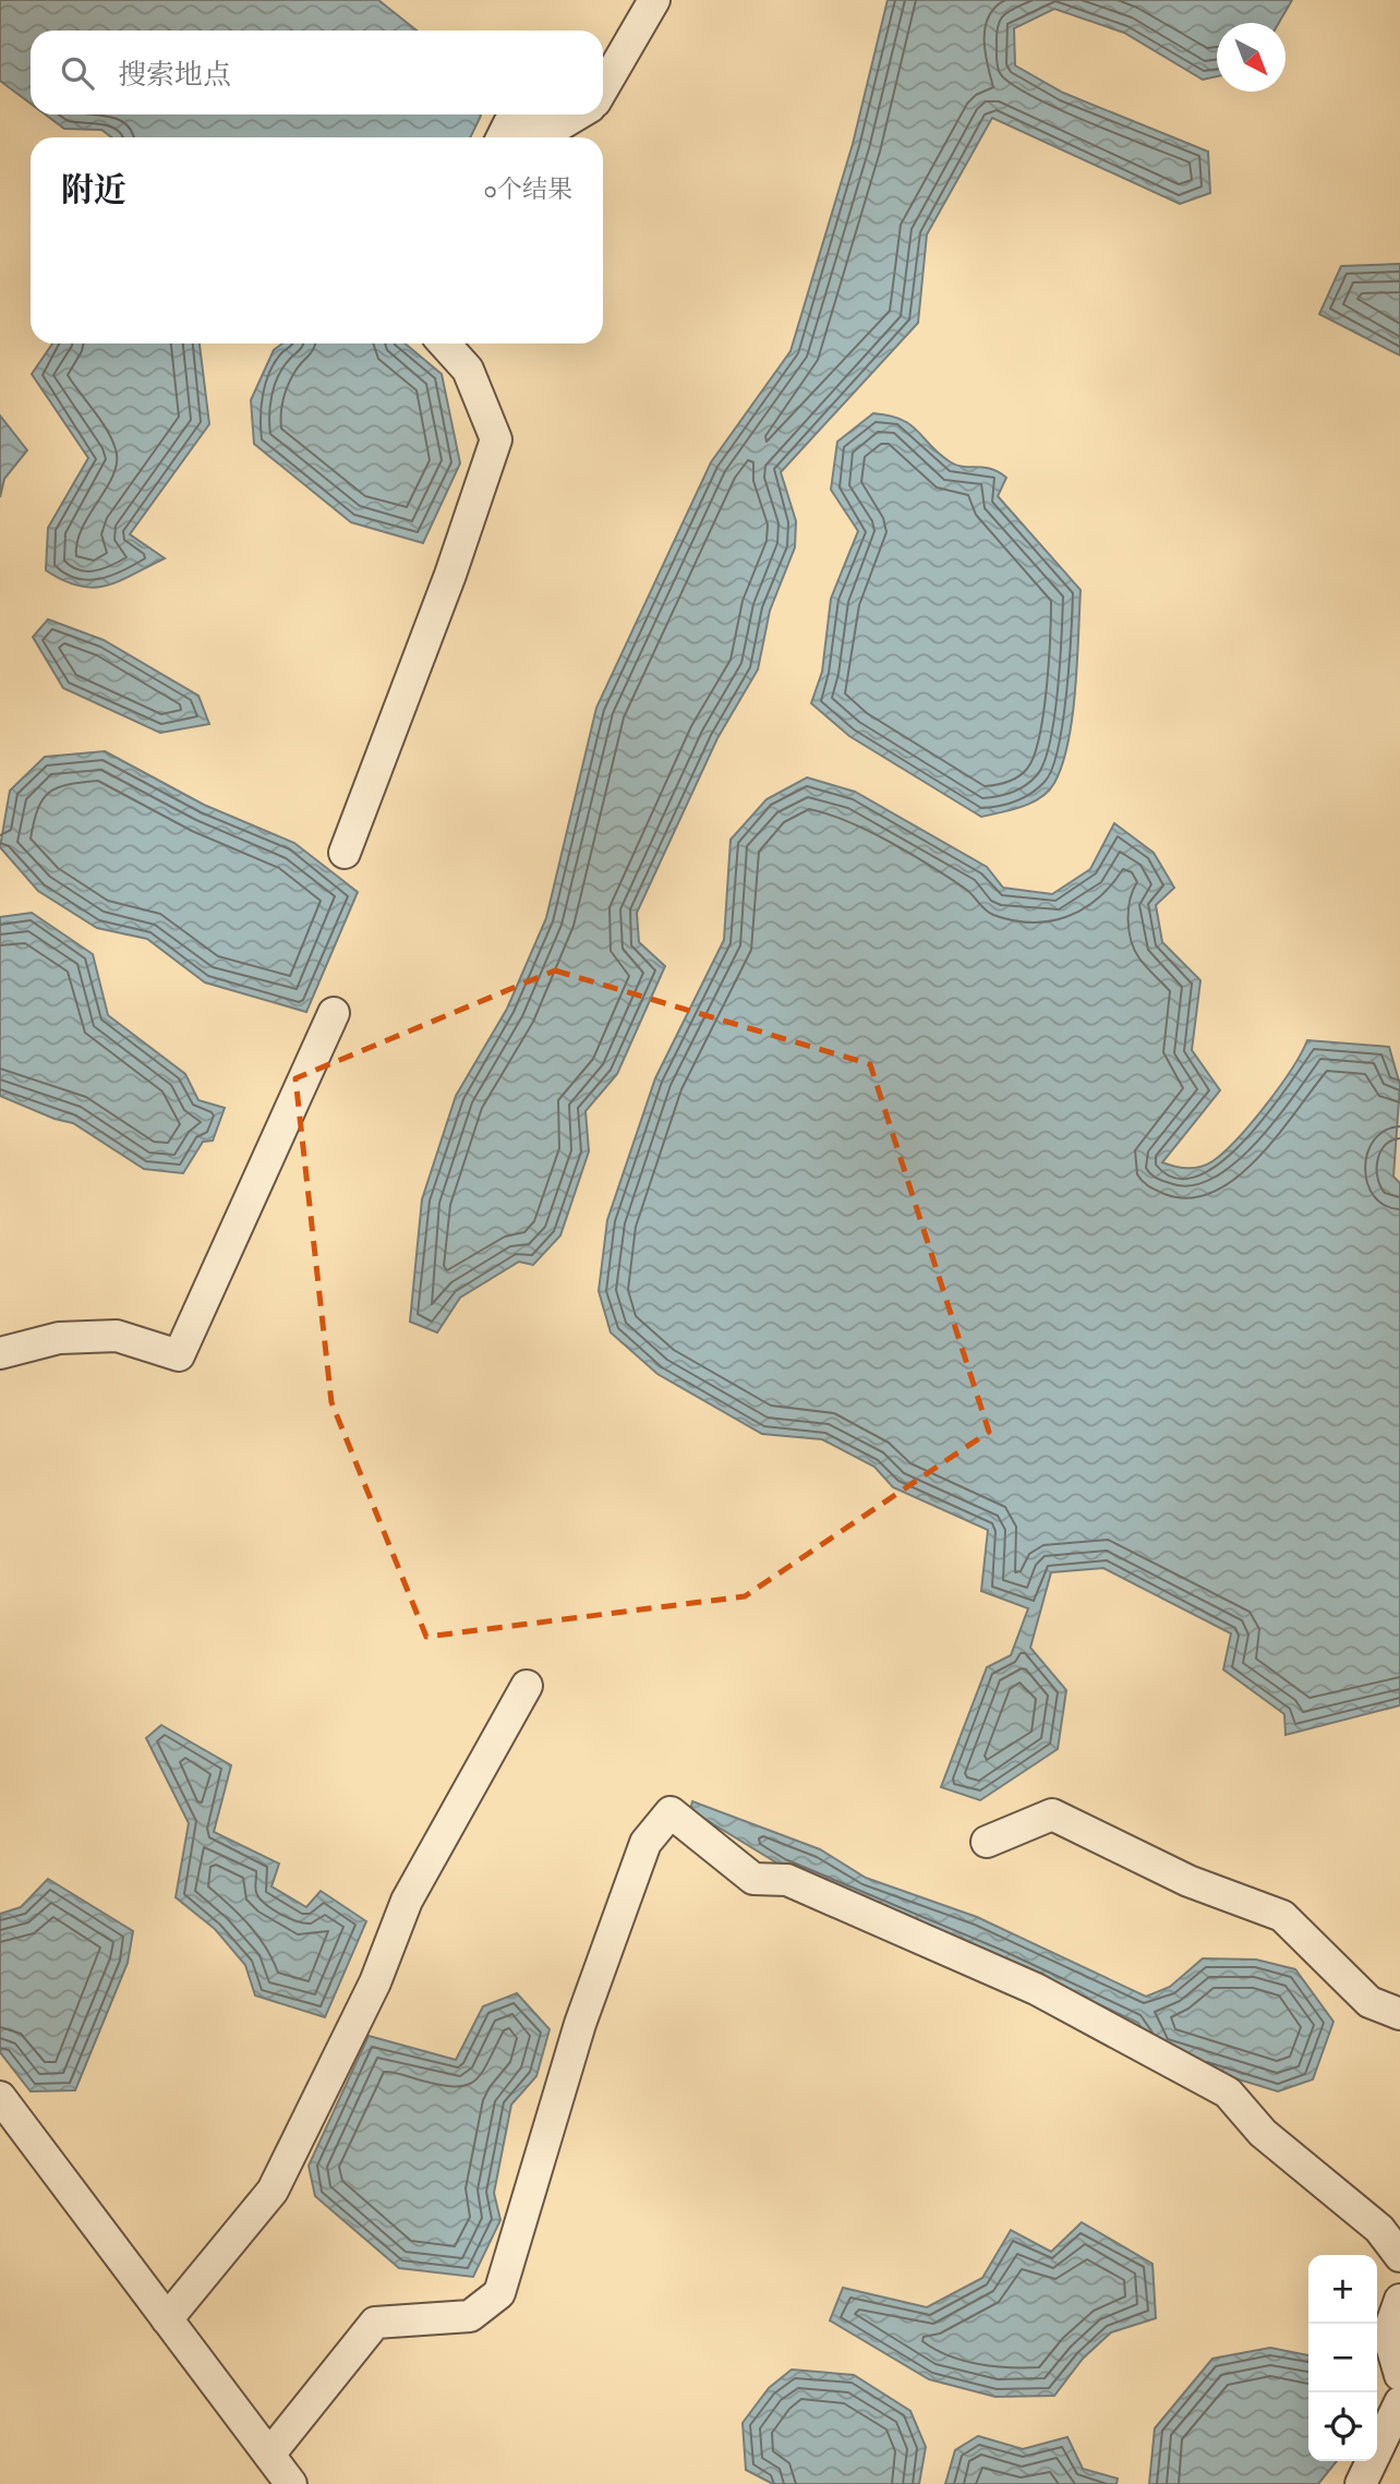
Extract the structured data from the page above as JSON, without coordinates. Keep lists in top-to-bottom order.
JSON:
{
  "north": "bottom right",
  "page": {
    "search": "搜索地点",
    "heading": ["附近", "0个结果"],
    "map_buttons": ["+", "−"]
  }
}
